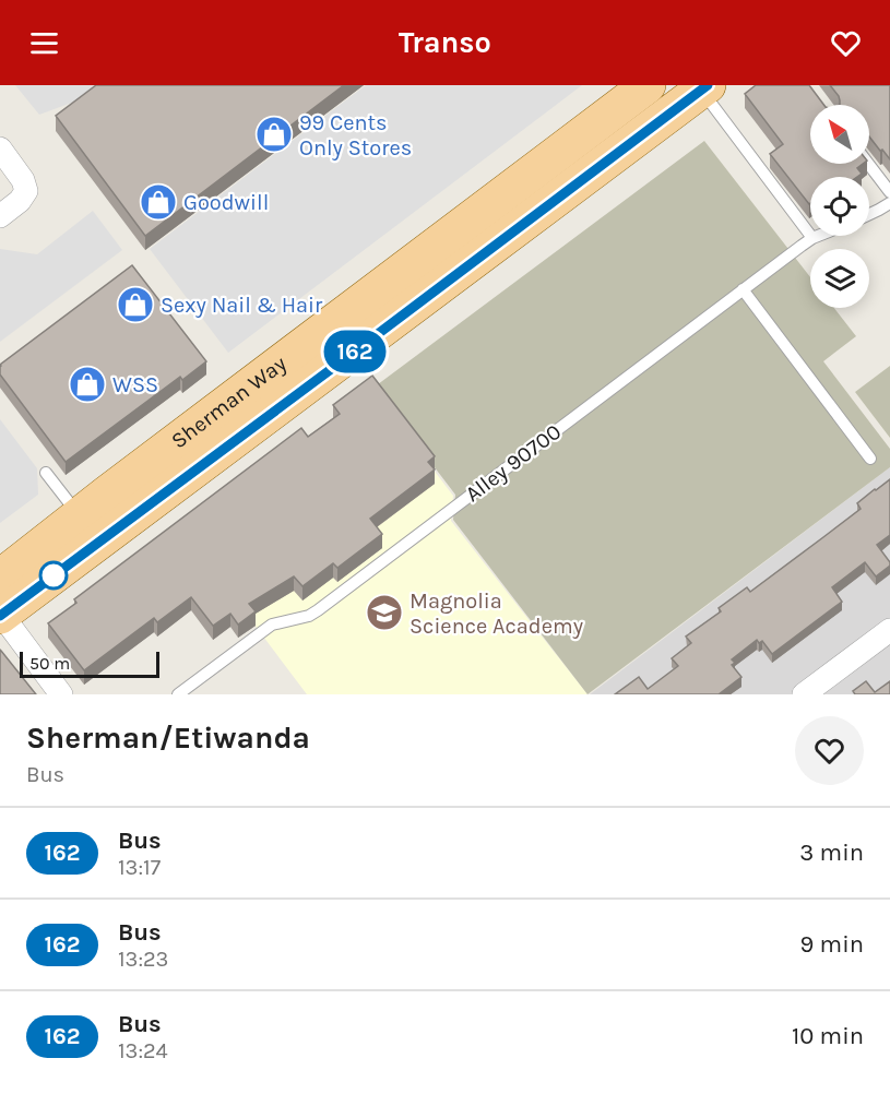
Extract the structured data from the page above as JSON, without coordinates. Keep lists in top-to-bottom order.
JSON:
{
  "streets": {
    "main road": ["Sherman Way"],
    "lane": ["Alley 90700"]
  },
  "places": {
    "shop": [
      "99 Cents Only Stores",
      "Goodwill",
      "Sexy Nail & Hair",
      "WSS"
    ],
    "school or university": ["Magnolia Science Academy"]
  },
  "lines": ["bus line 162"],
  "scale_bar": "50 m",
  "north": "top left",
  "page": {
    "header": "Transo",
    "on_map": "162",
    "scale": "50 m",
    "heading": ["Sherman/Etiwanda", "Bus"],
    "list": [
      {
        "mark": "162",
        "name": "Bus",
        "note": "13:17",
        "value": "3 min"
      },
      {
        "mark": "162",
        "name": "Bus",
        "note": "13:23",
        "value": "9 min"
      },
      {
        "mark": "162",
        "name": "Bus",
        "note": "13:24",
        "value": "10 min"
      }
    ]
  }
}
